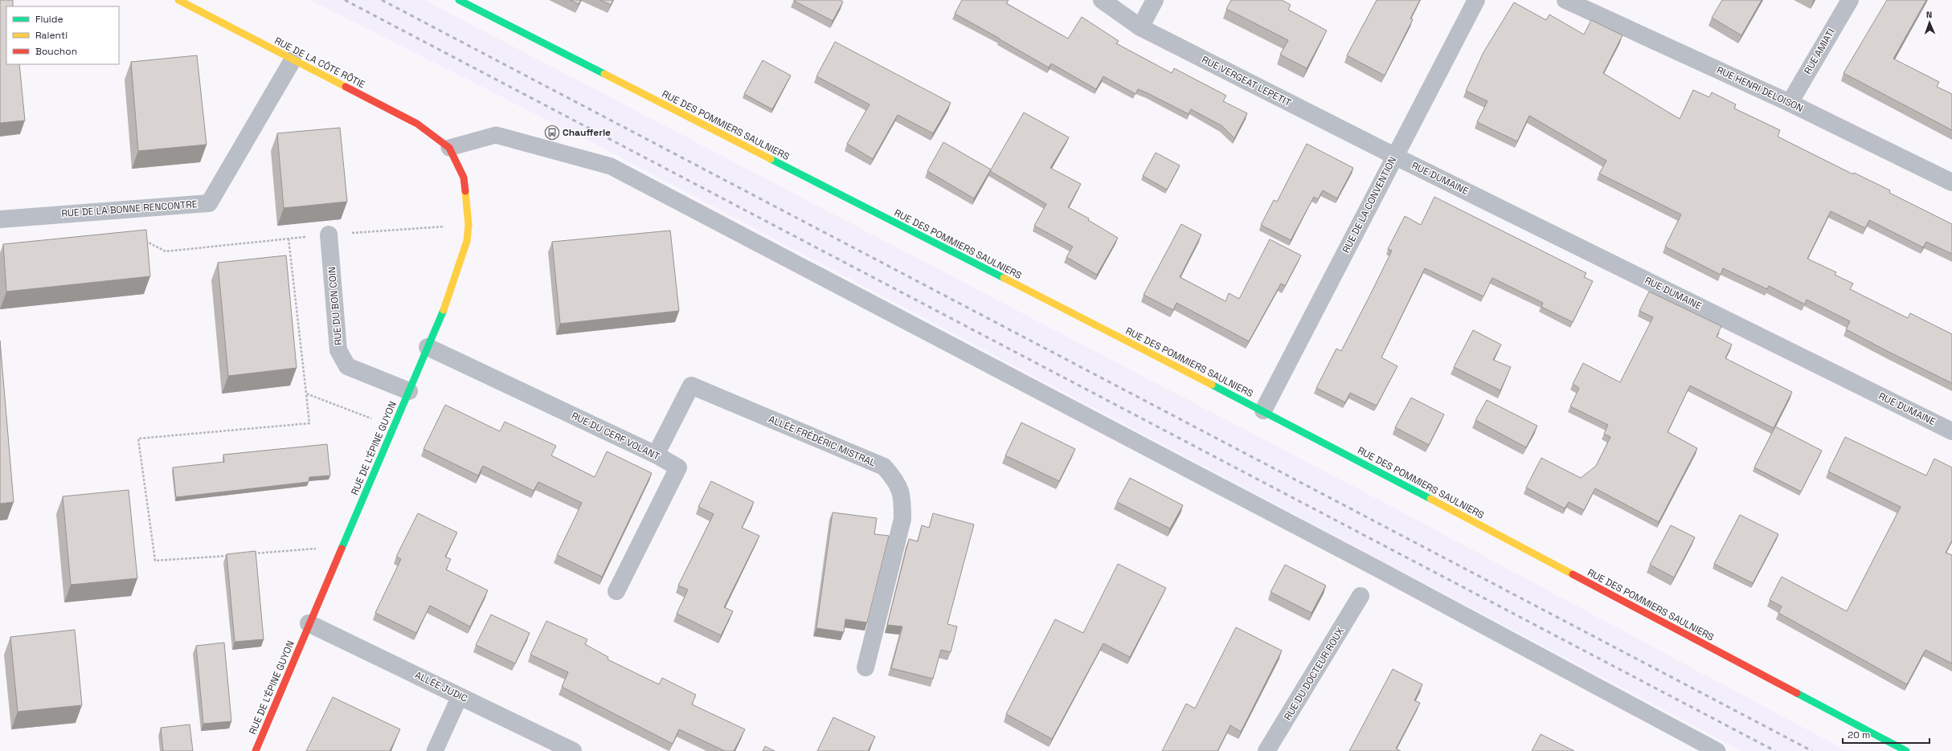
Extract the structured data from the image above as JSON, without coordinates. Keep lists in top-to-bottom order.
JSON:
{
  "streets": {
    "street": [
      "RUE AMIATI",
      "RUE DE LA CÔTE RÔTIE",
      "RUE VERGEAT LEPETIT",
      "RUE HENRI DELOISON",
      "RUE DES POMMIERS SAULNIERS",
      "RUE DUMAINE",
      "RUE DE LA CONVENTION",
      "RUE DE LA BONNE RENCONTRE",
      "RUE DU BON COIN",
      "RUE DU CERF VOLANT",
      "ALLÉE FRÉDÉRIC MISTRAL",
      "RUE DE L'ÉPINE GUYON",
      "RUE DU DOCTEUR ROUX",
      "ALLÉE JUDIC"
    ]
  },
  "crossings": [
    ["RUE AMIATI", "RUE HENRI DELOISON"],
    ["RUE DE LA CÔTE RÔTIE", "RUE DE LA BONNE RENCONTRE"],
    ["RUE DE LA CÔTE RÔTIE", "RUE DE L'ÉPINE GUYON"],
    ["RUE VERGEAT LEPETIT", "RUE DUMAINE"],
    ["RUE VERGEAT LEPETIT", "RUE DE LA CONVENTION"],
    ["RUE DES POMMIERS SAULNIERS", "RUE DE LA CONVENTION"],
    ["RUE DUMAINE", "RUE DE LA CONVENTION"],
    ["RUE DU BON COIN", "RUE DE L'ÉPINE GUYON"],
    ["RUE DU CERF VOLANT", "ALLÉE FRÉDÉRIC MISTRAL"],
    ["RUE DU CERF VOLANT", "RUE DE L'ÉPINE GUYON"],
    ["RUE DE L'ÉPINE GUYON", "ALLÉE JUDIC"]
  ],
  "places": {
    "bus stop": ["Chaufferie"]
  },
  "legend": ["Fluide", "Ralenti", "Bouchon"],
  "scale_bar": "20 m",
  "north": "top"
}
